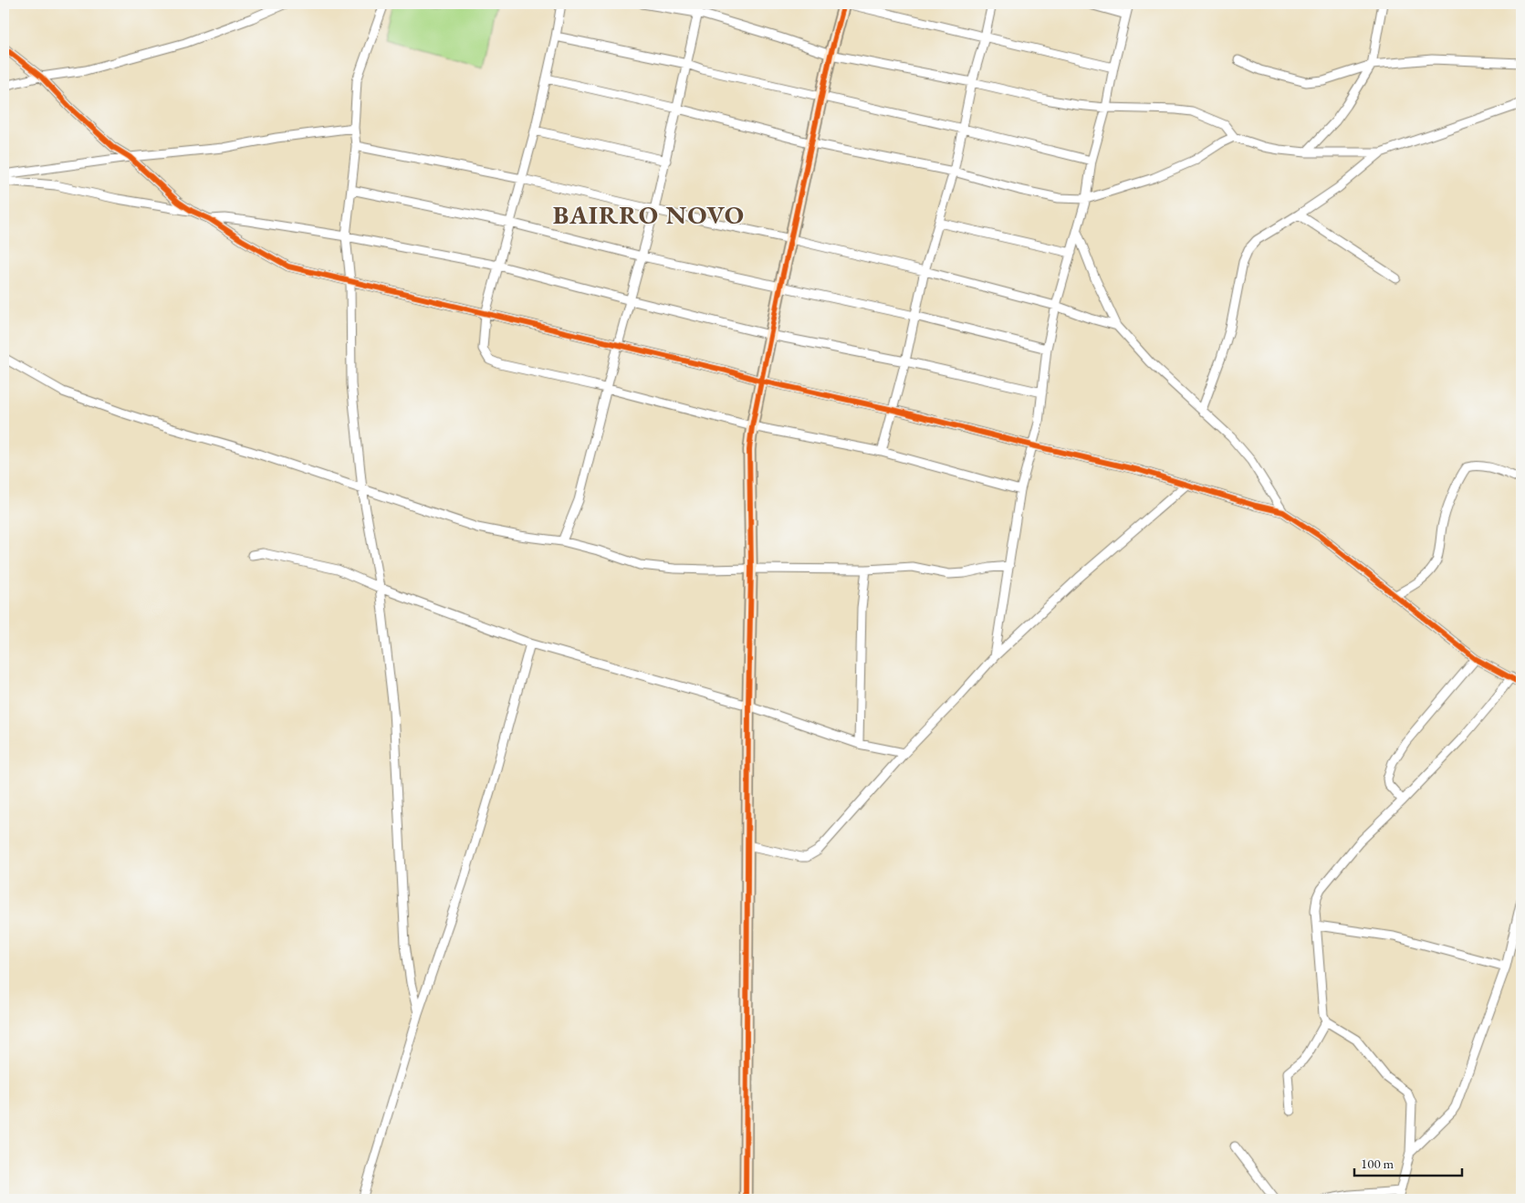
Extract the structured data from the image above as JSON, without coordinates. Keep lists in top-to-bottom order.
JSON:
{
  "districts": ["BAIRRO NOVO"],
  "scale_bar": "100 m"
}
